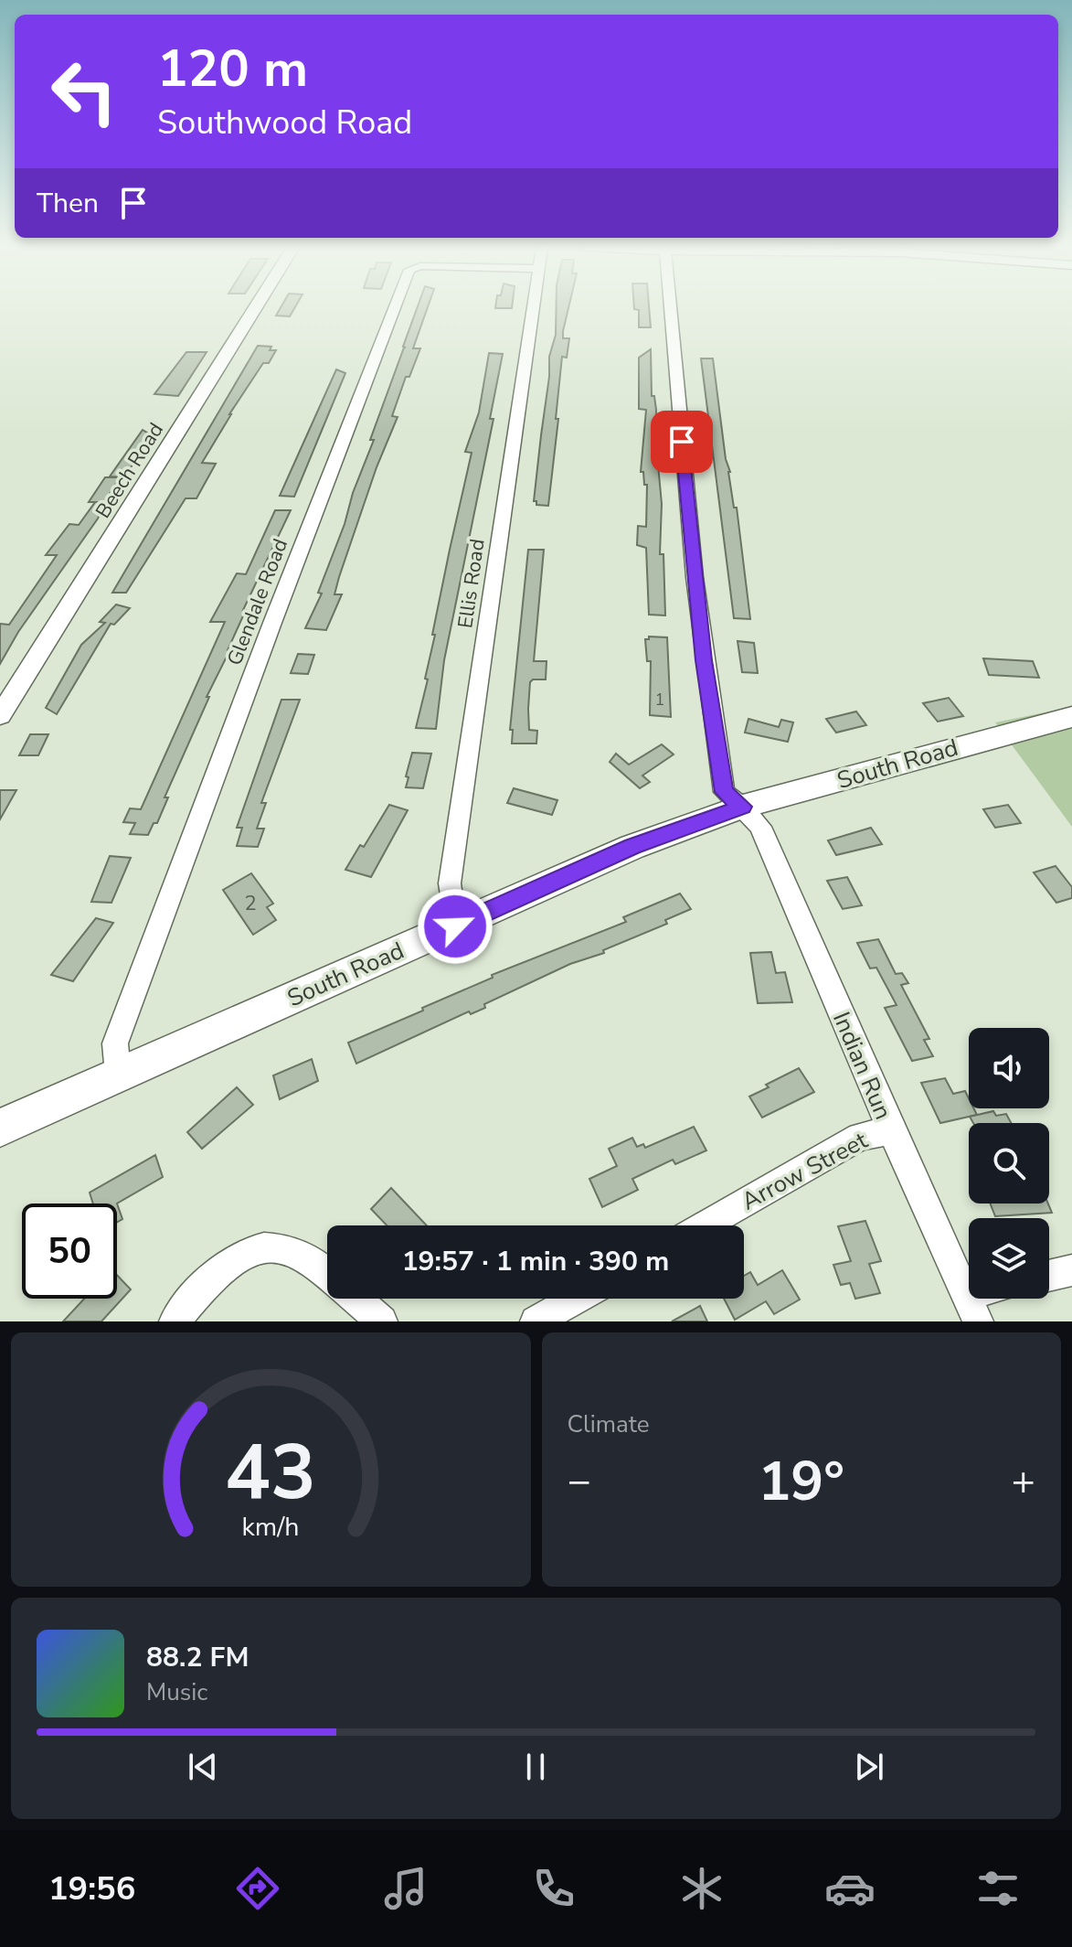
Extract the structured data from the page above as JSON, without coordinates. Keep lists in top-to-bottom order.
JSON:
{
  "streets": {
    "main road": ["South Road"],
    "street": [
      "Beech Road",
      "Ellis Road",
      "Glendale Road",
      "Indian Run",
      "Arrow Street"
    ]
  },
  "crossings": [
    ["Ellis Road", "South Road"],
    ["Glendale Road", "South Road"],
    ["South Road", "Indian Run"],
    ["Indian Run", "Arrow Street"]
  ],
  "house_numbers": ["1", "2"],
  "page": {
    "turn": ["120 m", "Southwood Road"],
    "then": "Then",
    "limit": "50",
    "trip": "19:57 · 1 min · 390 m",
    "tile": "Climate",
    "heat": ["−", "19°", "+"],
    "song": ["88.2 FM", "Music"],
    "tabs": "19:56",
    "gauge": ["43", "km/h"]
  }
}
